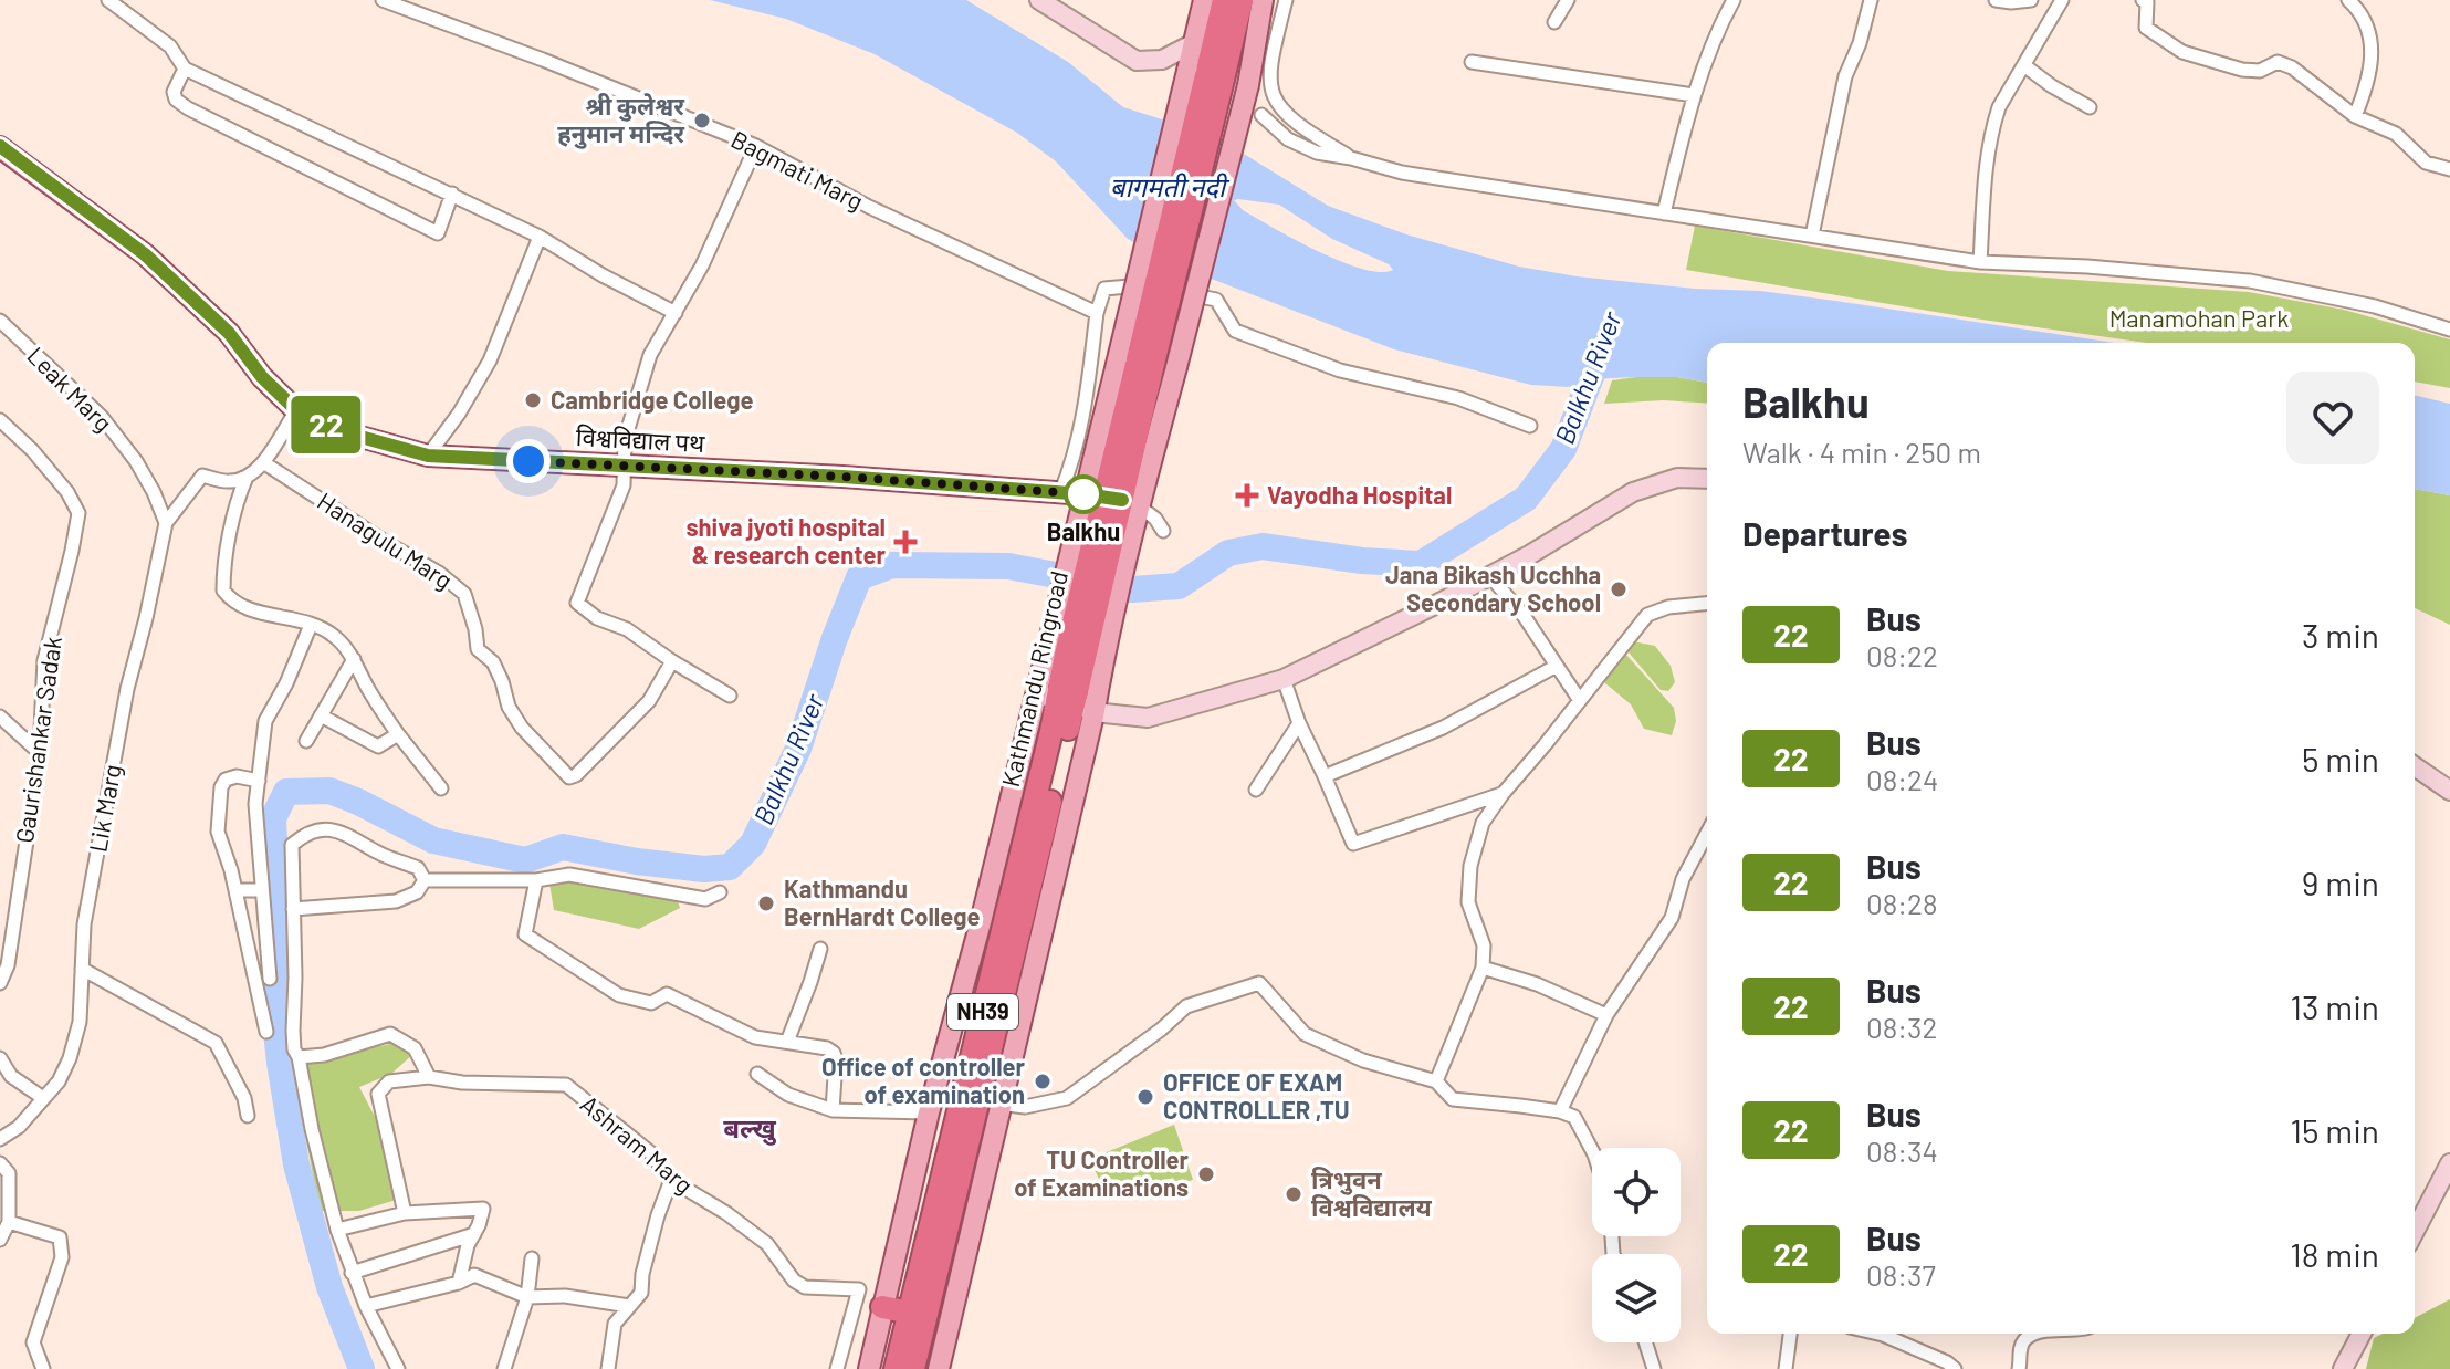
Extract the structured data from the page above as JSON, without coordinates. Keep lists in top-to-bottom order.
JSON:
{
  "streets": {
    "highway": ["Kathmandu Ringroad", "NH39"],
    "main road": ["विश्वविद्याल पथ"],
    "street": [
      "Bagmati Marg",
      "Leak Marg",
      "Hanagulu Marg",
      "Gaurishankar Sadak",
      "Lik Marg",
      "Ashram Marg"
    ]
  },
  "crossings": [
    ["Leak Marg", "Lik Marg"],
    ["विश्वविद्याल पथ", "Kathmandu Ringroad"]
  ],
  "districts": ["बल्खु"],
  "water": ["बागमती नदी", "Balkhu River"],
  "parks": ["Manamohan Park"],
  "places": {
    "other": [
      "श्री कुलेश्वर हनुमान मन्दिर",
      "Cambridge College",
      "Balkhu",
      "Jana Bikash Ucchha Secondary School",
      "Kathmandu BernHardt College",
      "Office of controller of examination",
      "OFFICE OF EXAM CONTROLLER ,TU",
      "TU Controller of Examinations",
      "त्रिभुवन विश्वविद्यालय"
    ],
    "health": ["Vayodha Hospital", "shiva jyoti hospital & research center"]
  },
  "lines": ["bus line 22"],
  "page": {
    "on_map": "22",
    "heading": [
      ["Balkhu", "Walk · 4 min · 250 m"],
      "Departures"
    ],
    "list": [
      {
        "mark": "22",
        "name": "Bus",
        "note": "08:22",
        "value": "3 min"
      },
      {
        "mark": "22",
        "name": "Bus",
        "note": "08:24",
        "value": "5 min"
      },
      {
        "mark": "22",
        "name": "Bus",
        "note": "08:28",
        "value": "9 min"
      },
      {
        "mark": "22",
        "name": "Bus",
        "note": "08:32",
        "value": "13 min"
      },
      {
        "mark": "22",
        "name": "Bus",
        "note": "08:34",
        "value": "15 min"
      },
      {
        "mark": "22",
        "name": "Bus",
        "note": "08:37",
        "value": "18 min"
      }
    ]
  }
}
